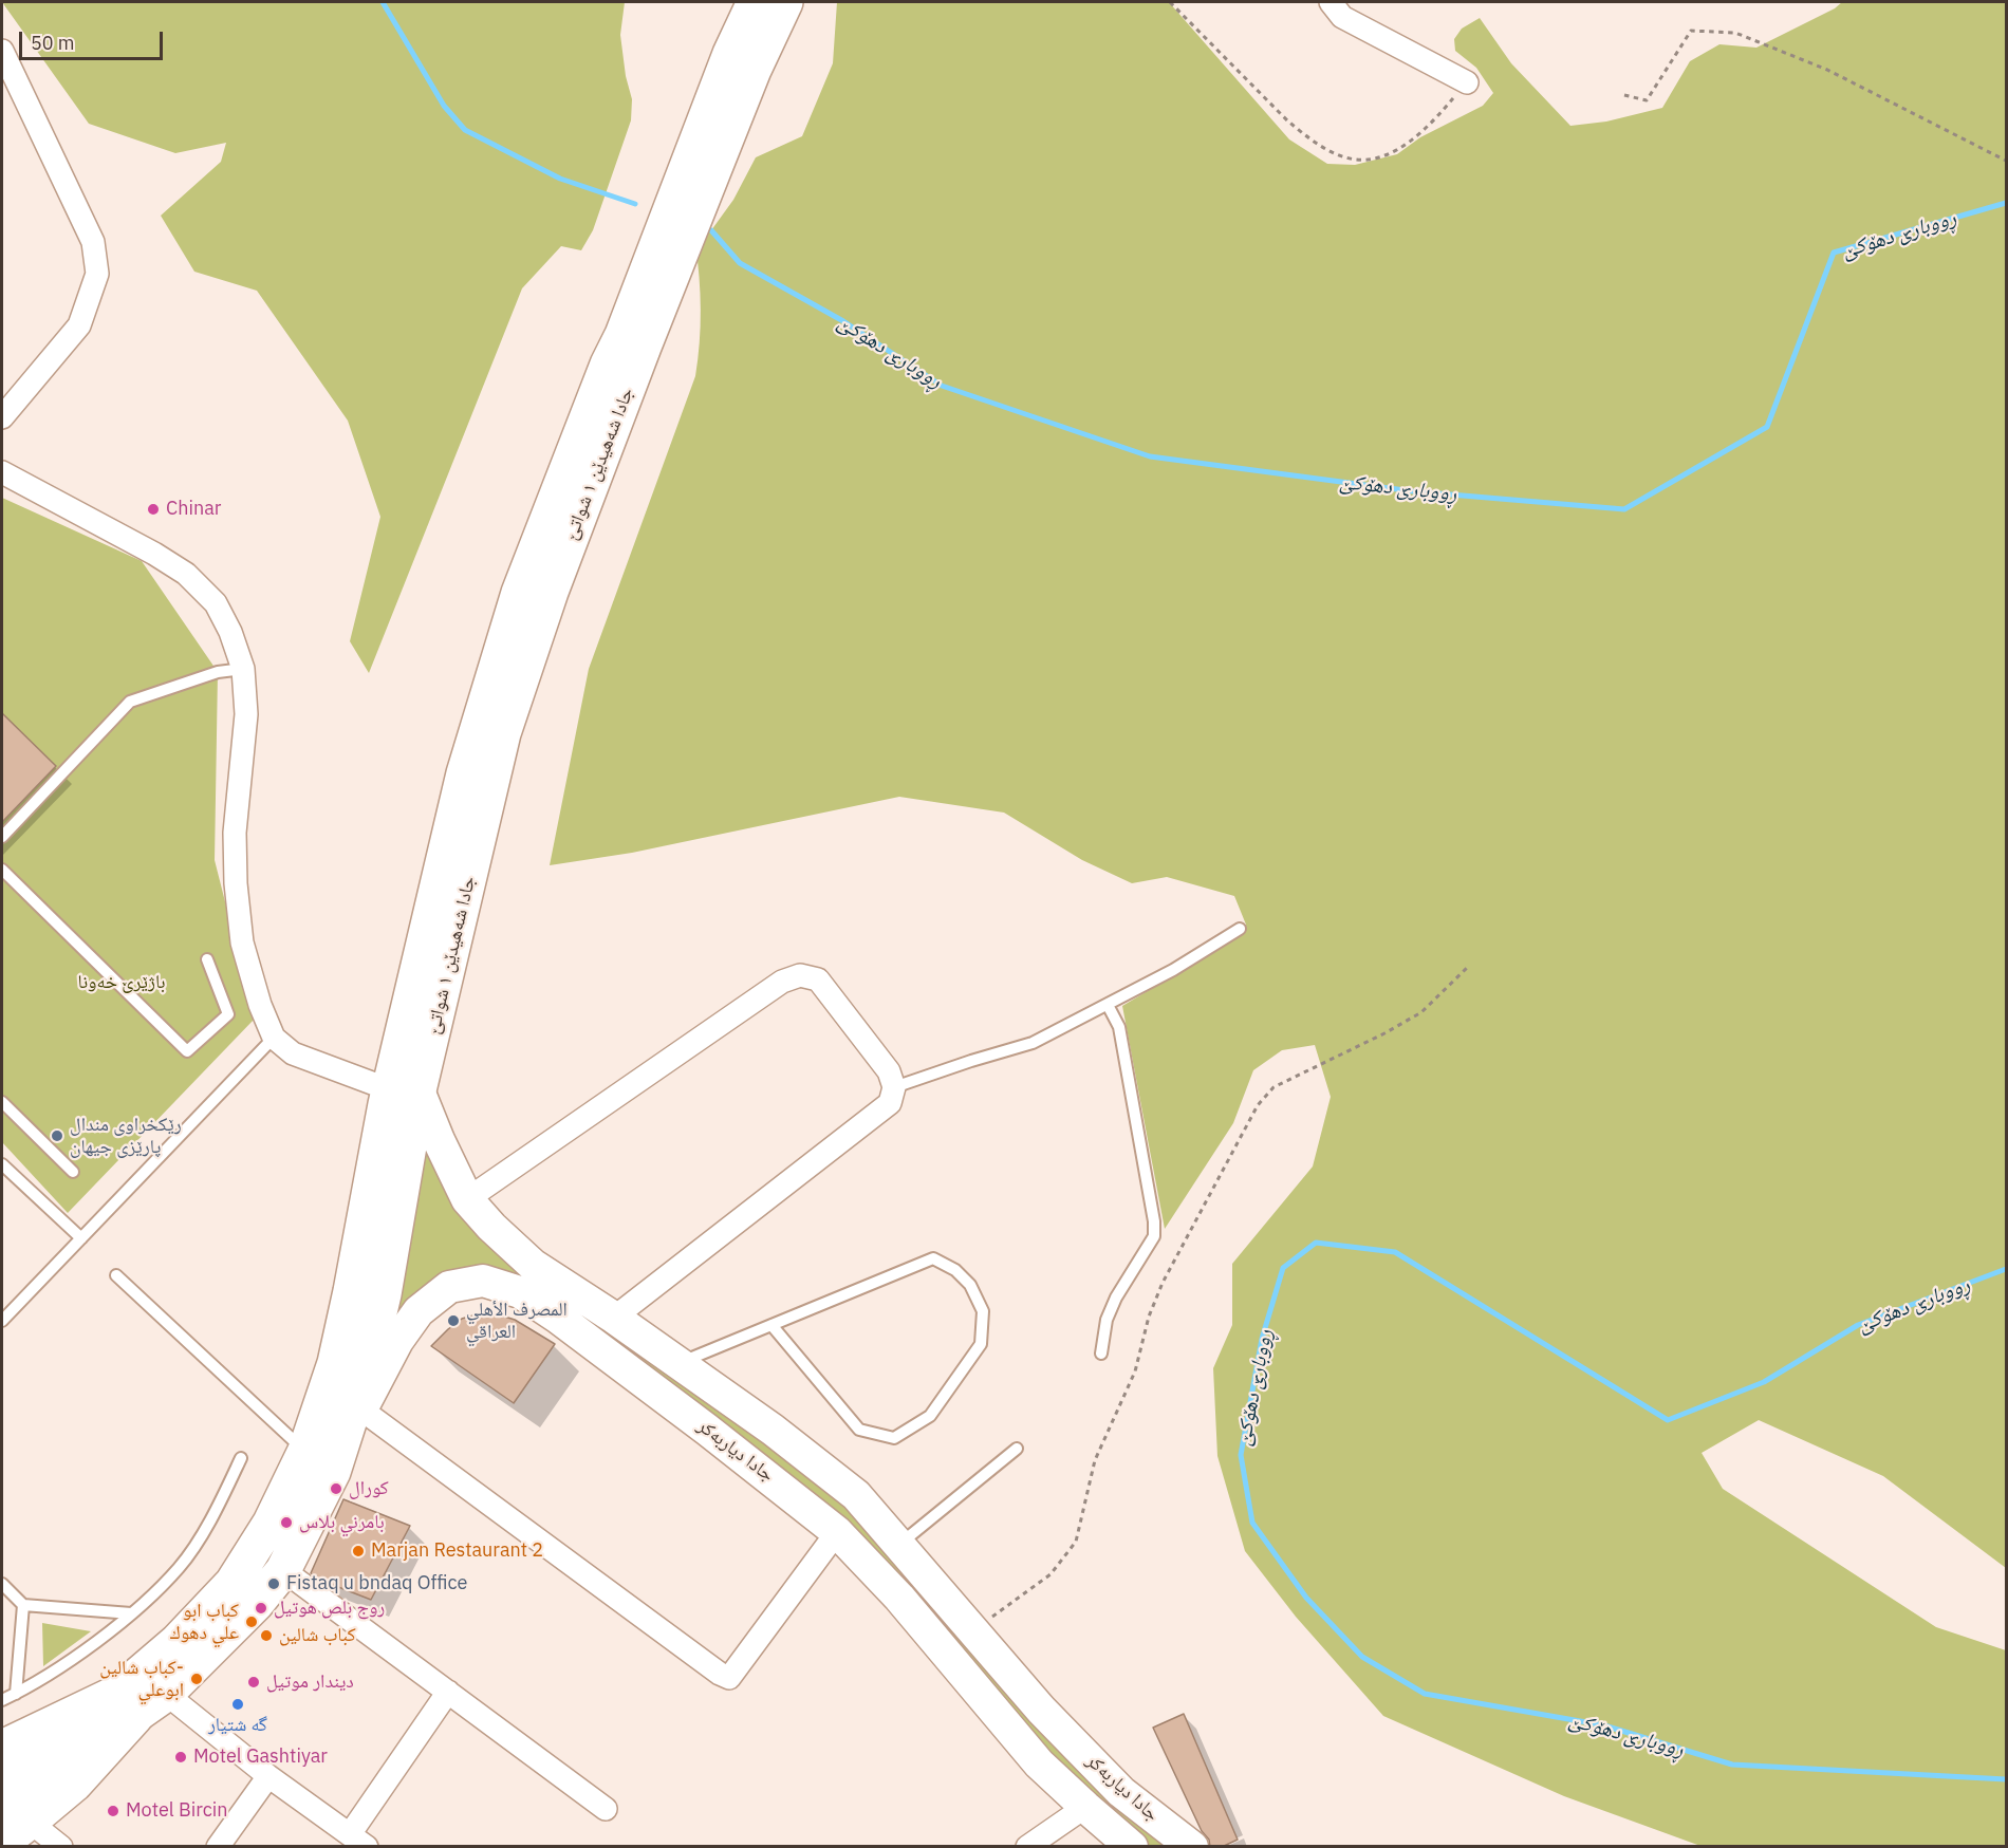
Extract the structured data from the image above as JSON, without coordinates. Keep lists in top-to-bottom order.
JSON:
{
  "streets": {
    "main road": ["جادا شەهیدێن ١ شواتێ", "جادا دیاربه‌كر"]
  },
  "crossings": [
    ["جادا شەهیدێن ١ شواتێ", "جادا دیاربه‌كر"]
  ],
  "water": ["ڕووبارێ دهۆكێ"],
  "parks": ["باژێرێ خه‌ونا"],
  "places": [
    "Chinar",
    "رێکخراوی مندال پارێزی جیهان",
    "المصرف الأهلي العراقي",
    "كورال",
    "بامرني بلاس",
    "Marjan Restaurant 2",
    "Fistaq u bndaq Office",
    "روج بلص هوتيل",
    "كباب ابو علي دهوك",
    "كباب شالين",
    "كباب شالين- ابوعلي",
    "ديندار موتيل",
    "گه شتيار",
    "Motel Gashtiyar",
    "Motel Bircin"
  ],
  "scale_bar": "50 m"
}
